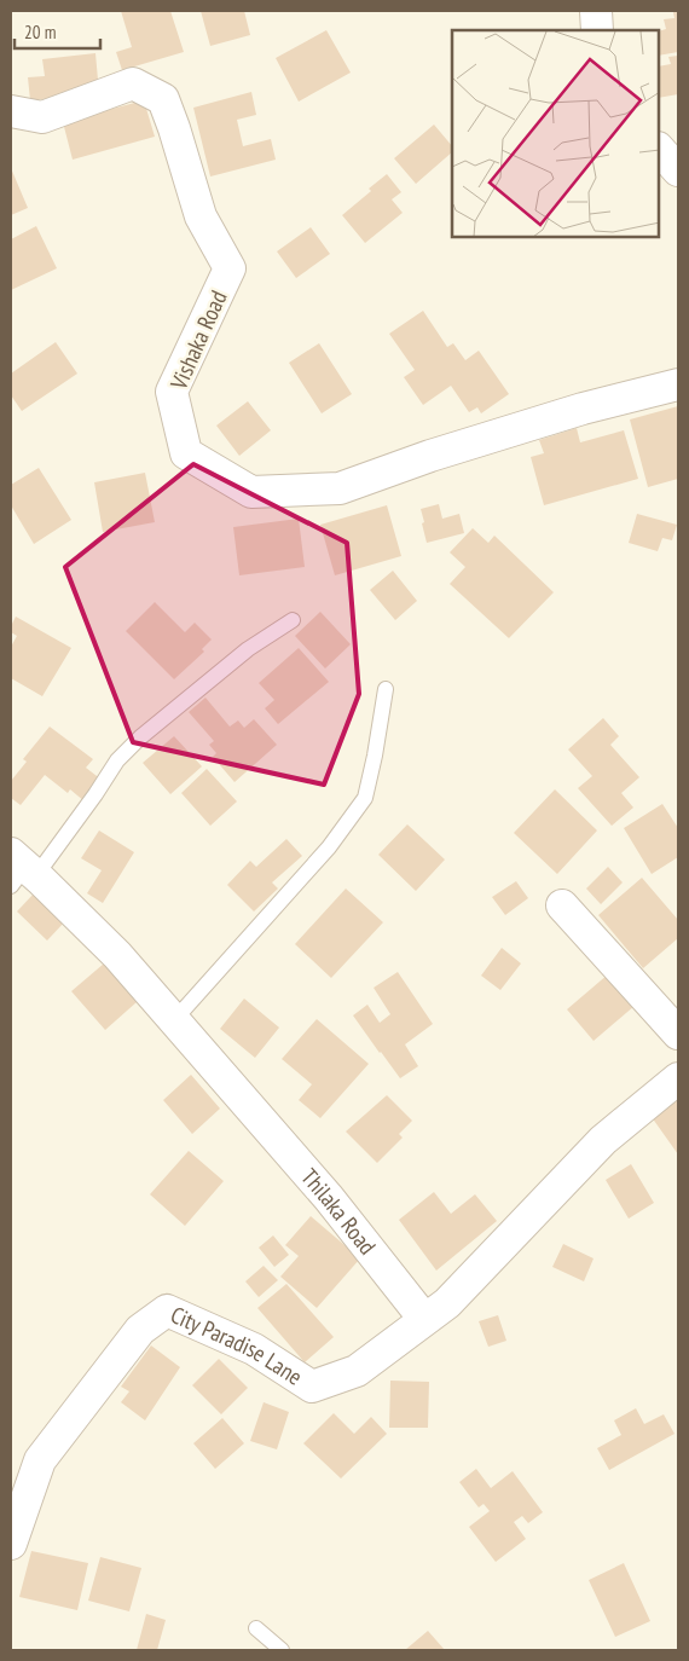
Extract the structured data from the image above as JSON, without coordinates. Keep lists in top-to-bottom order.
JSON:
{
  "streets": {
    "street": ["Vishaka Road", "Thilaka Road", "City Paradise Lane"]
  },
  "crossings": [
    ["Thilaka Road", "City Paradise Lane"]
  ],
  "scale_bar": "20 m"
}
